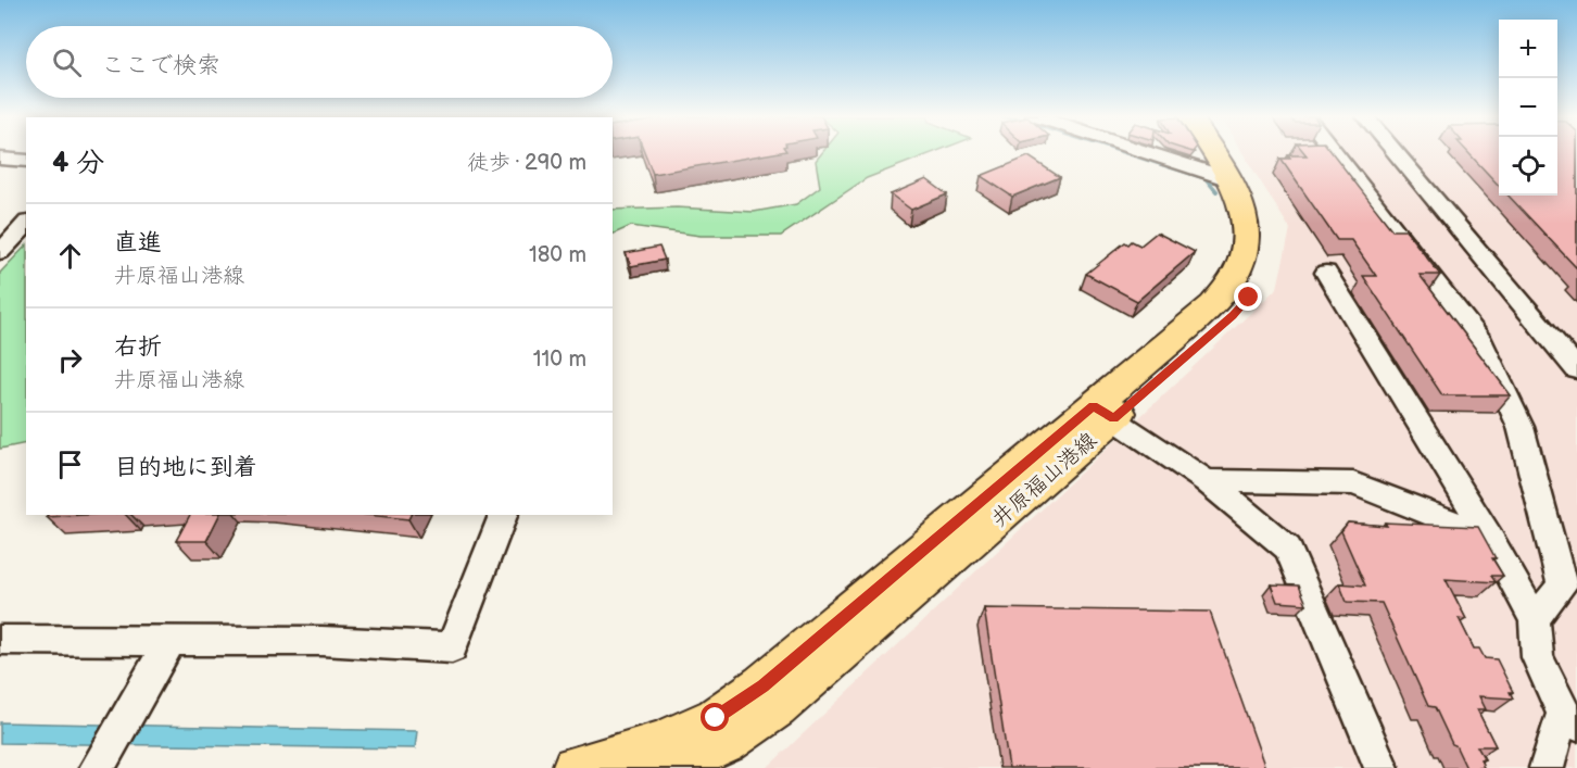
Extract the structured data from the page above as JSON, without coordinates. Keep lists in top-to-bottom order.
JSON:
{
  "streets": {
    "main road": ["井原福山港線"]
  },
  "page": {
    "map_buttons": ["+", "−"],
    "search": "ここで検索",
    "heading": ["4 分", "徒歩 · 290 m"],
    "list": [
      ["直進", "井原福山港線", "180 m"],
      ["右折", "井原福山港線", "110 m"],
      "目的地に到着"
    ]
  }
}
